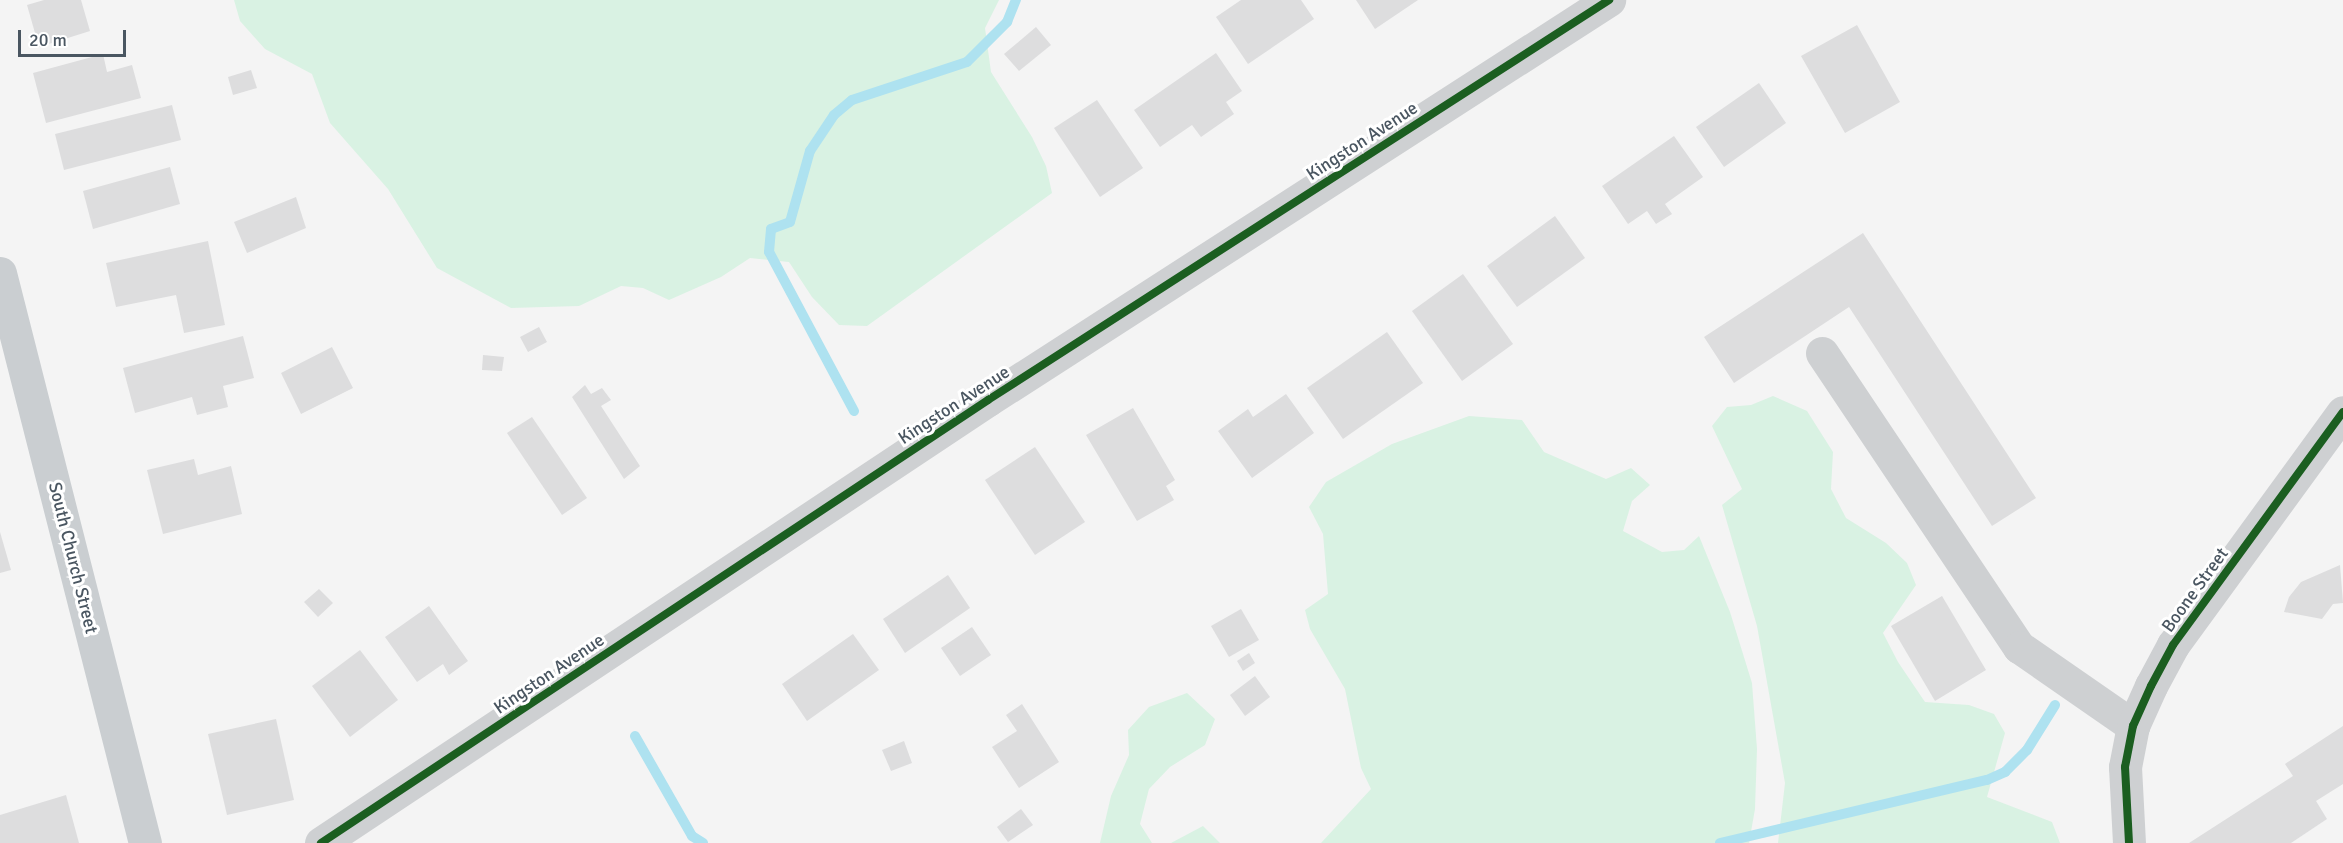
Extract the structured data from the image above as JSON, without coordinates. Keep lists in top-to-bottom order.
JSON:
{
  "streets": {
    "main road": ["South Church Street"],
    "street": ["Kingston Avenue", "Boone Street"]
  },
  "scale_bar": "20 m"
}
